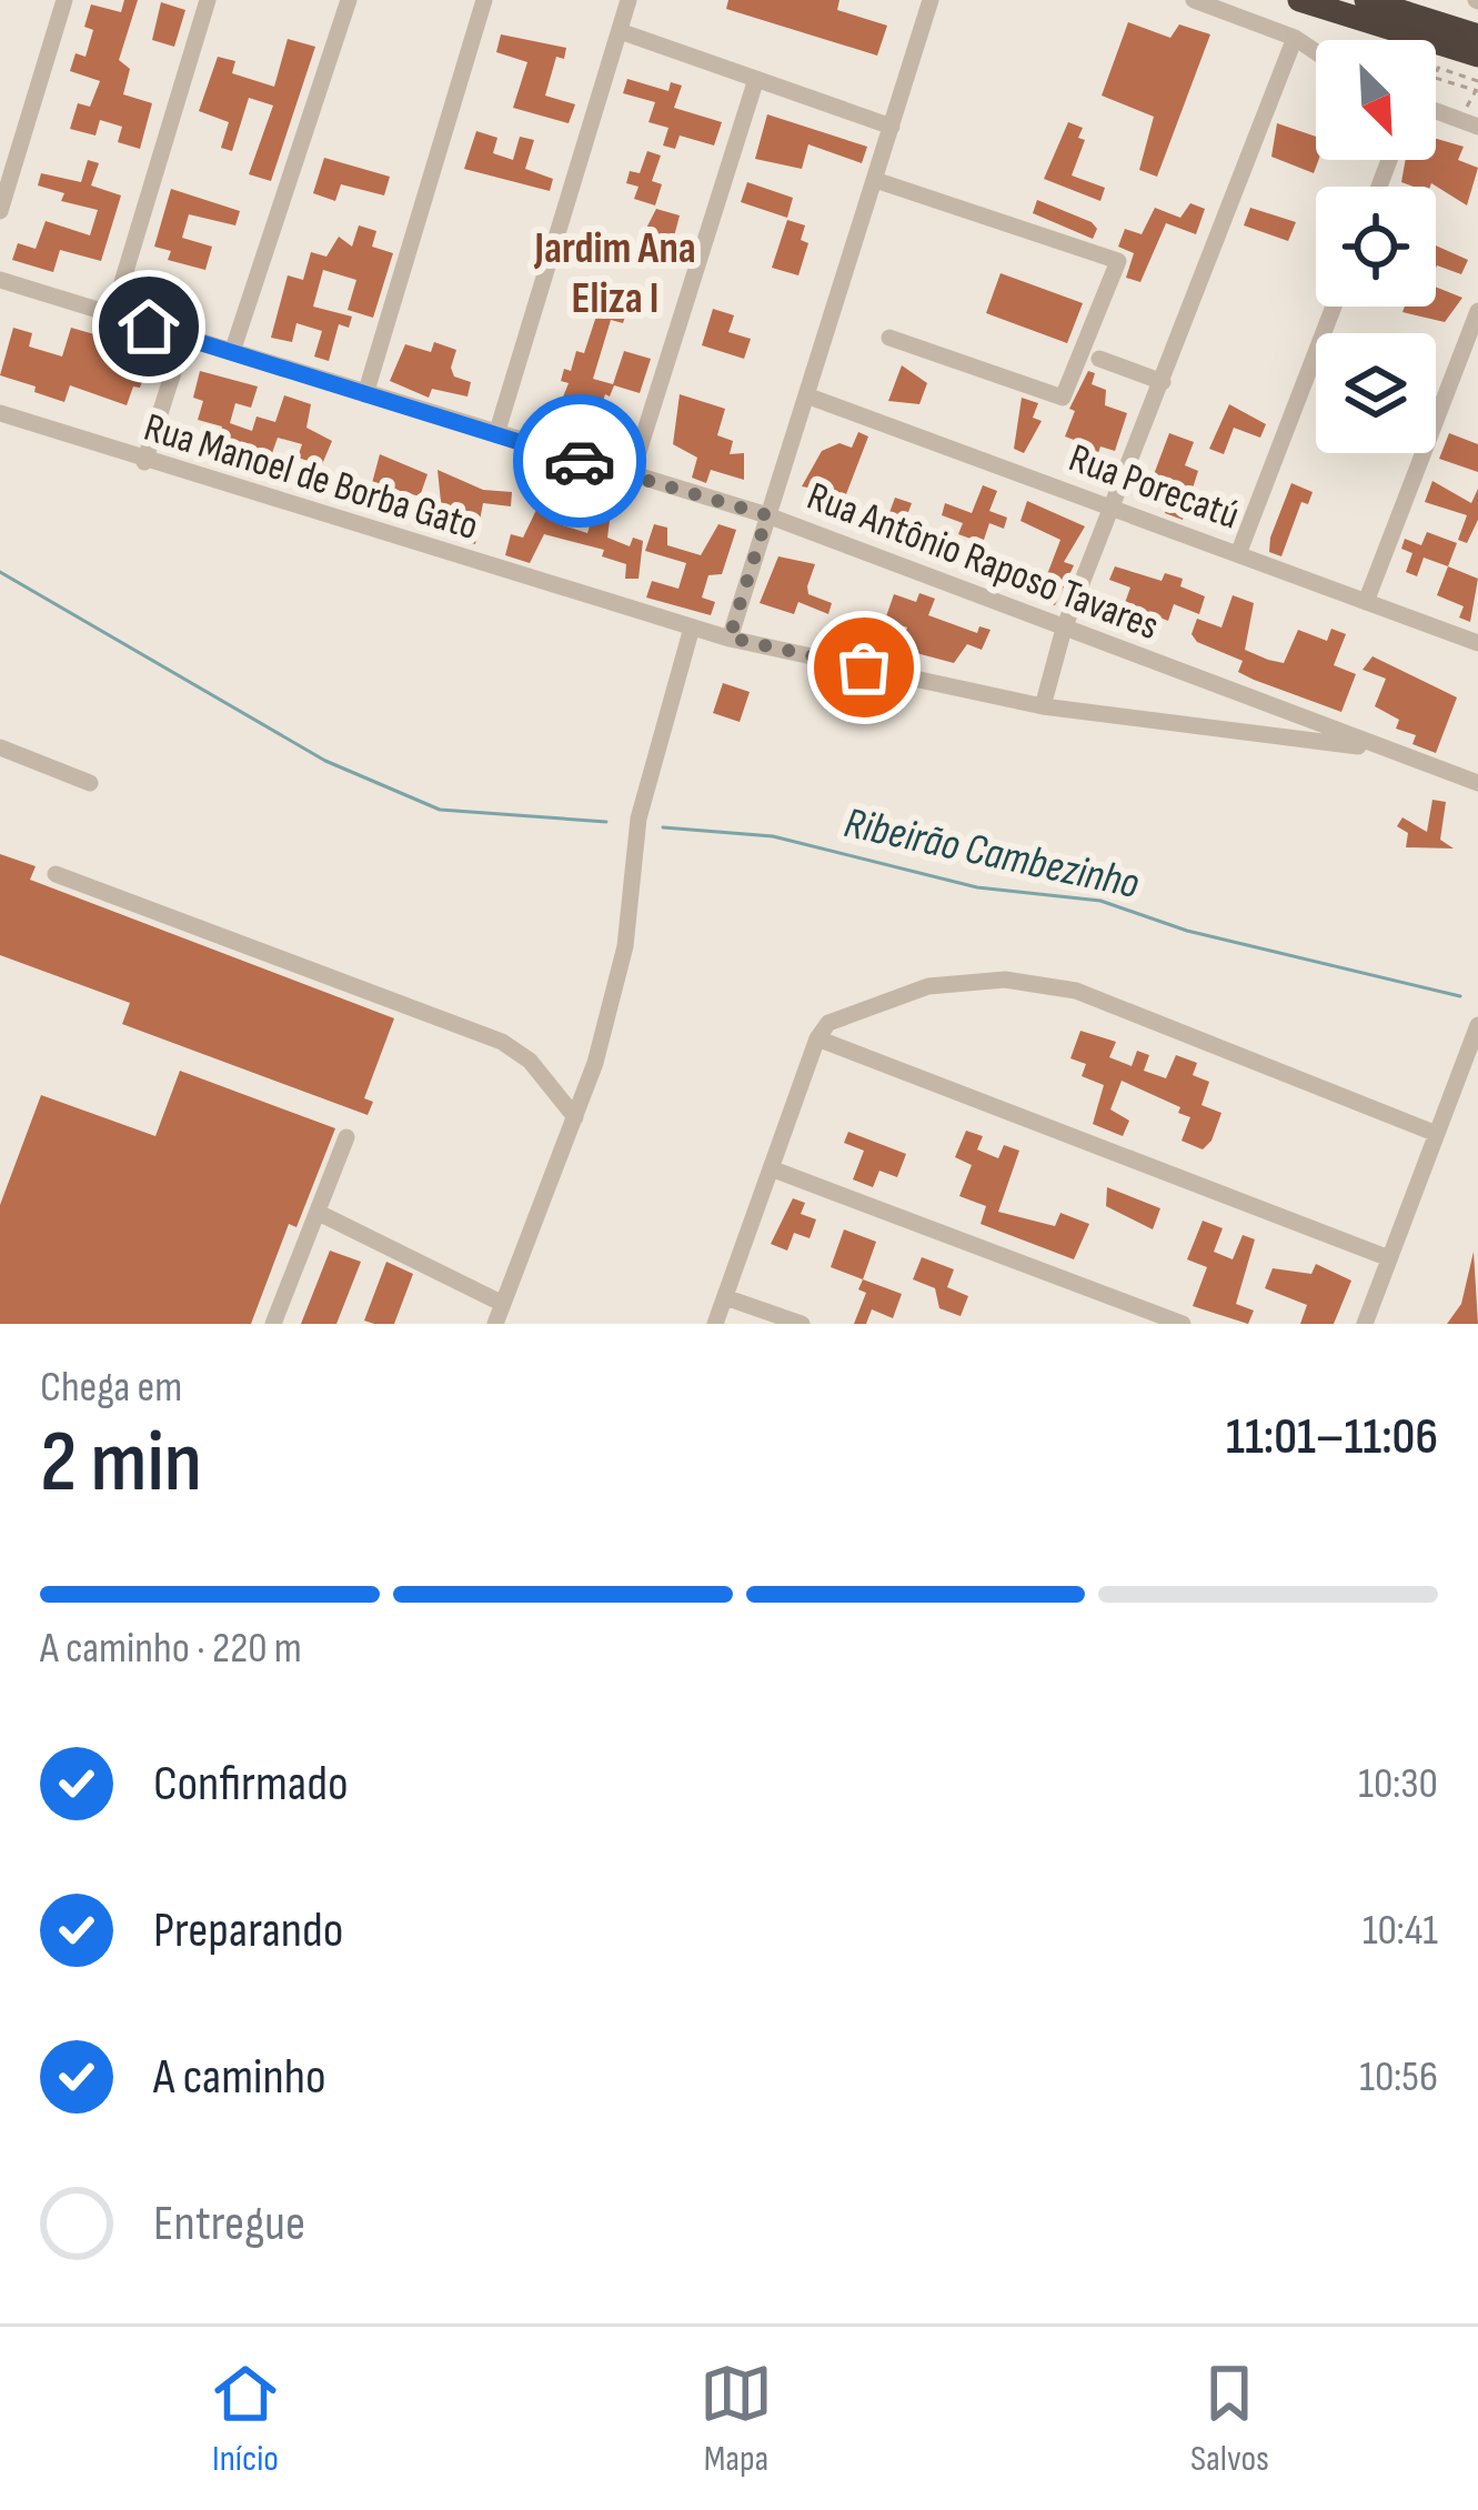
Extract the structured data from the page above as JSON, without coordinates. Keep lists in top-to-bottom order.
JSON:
{
  "streets": {
    "street": ["Rua Manoel de Borba Gato", "Rua Porecatú", "Rua Antônio Raposo Tavares"]
  },
  "crossings": [
    ["Rua Manoel de Borba Gato", "Rua Antônio Raposo Tavares"]
  ],
  "districts": ["Jardim Ana Eliza I"],
  "water": ["Ribeirão Cambezinho"],
  "north": "bottom right",
  "page": {
    "heading": ["2 min", "Chega em", "11:01–11:06"],
    "bar": "A caminho · 220 m",
    "list": [
      ["Confirmado", "10:30"],
      ["Preparando", "10:41"],
      ["A caminho", "10:56"],
      "Entregue"
    ],
    "tabs": ["Início", "Mapa", "Salvos"]
  }
}
